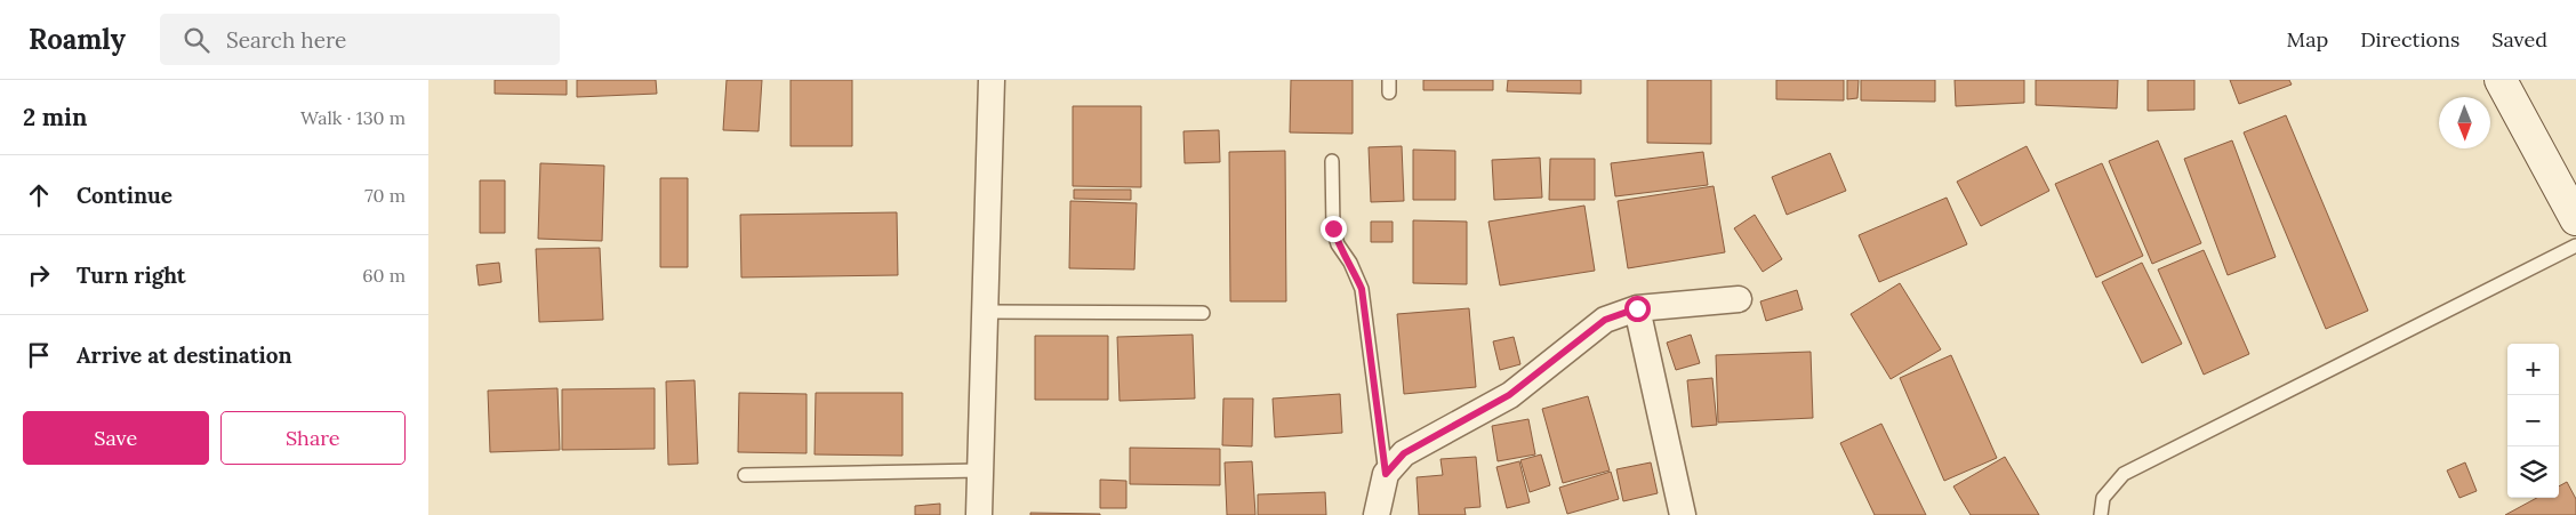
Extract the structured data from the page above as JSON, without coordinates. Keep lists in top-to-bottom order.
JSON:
{
  "north": "bottom",
  "page": {
    "header": "Roamly",
    "search": "Search here",
    "nav": ["Map", "Directions", "Saved"],
    "heading": ["2 min", "Walk · 130 m"],
    "list": [
      ["Continue", "70 m"],
      ["Turn right", "60 m"],
      "Arrive at destination"
    ],
    "map_buttons": ["+", "−"],
    "buttons": ["Save", "Share"]
  }
}
